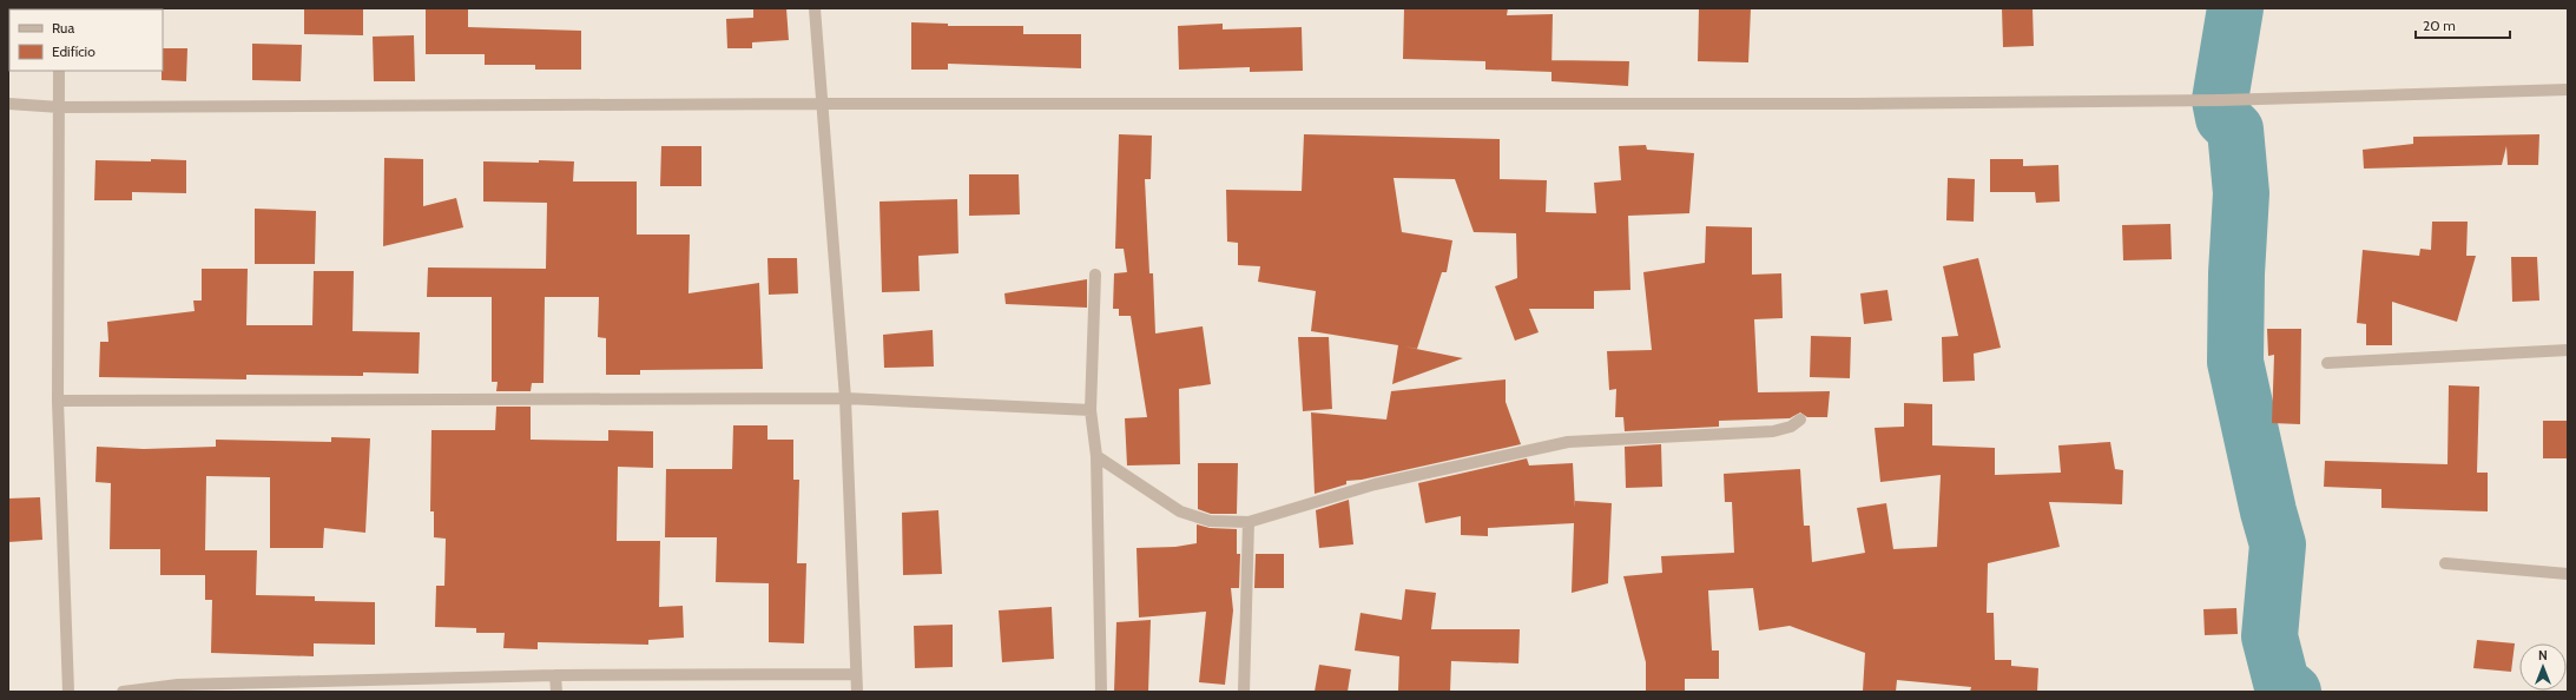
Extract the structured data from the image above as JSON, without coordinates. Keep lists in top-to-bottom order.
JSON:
{
  "legend": ["Rua", "Edifício"],
  "scale_bar": "20 m",
  "north": "top"
}
